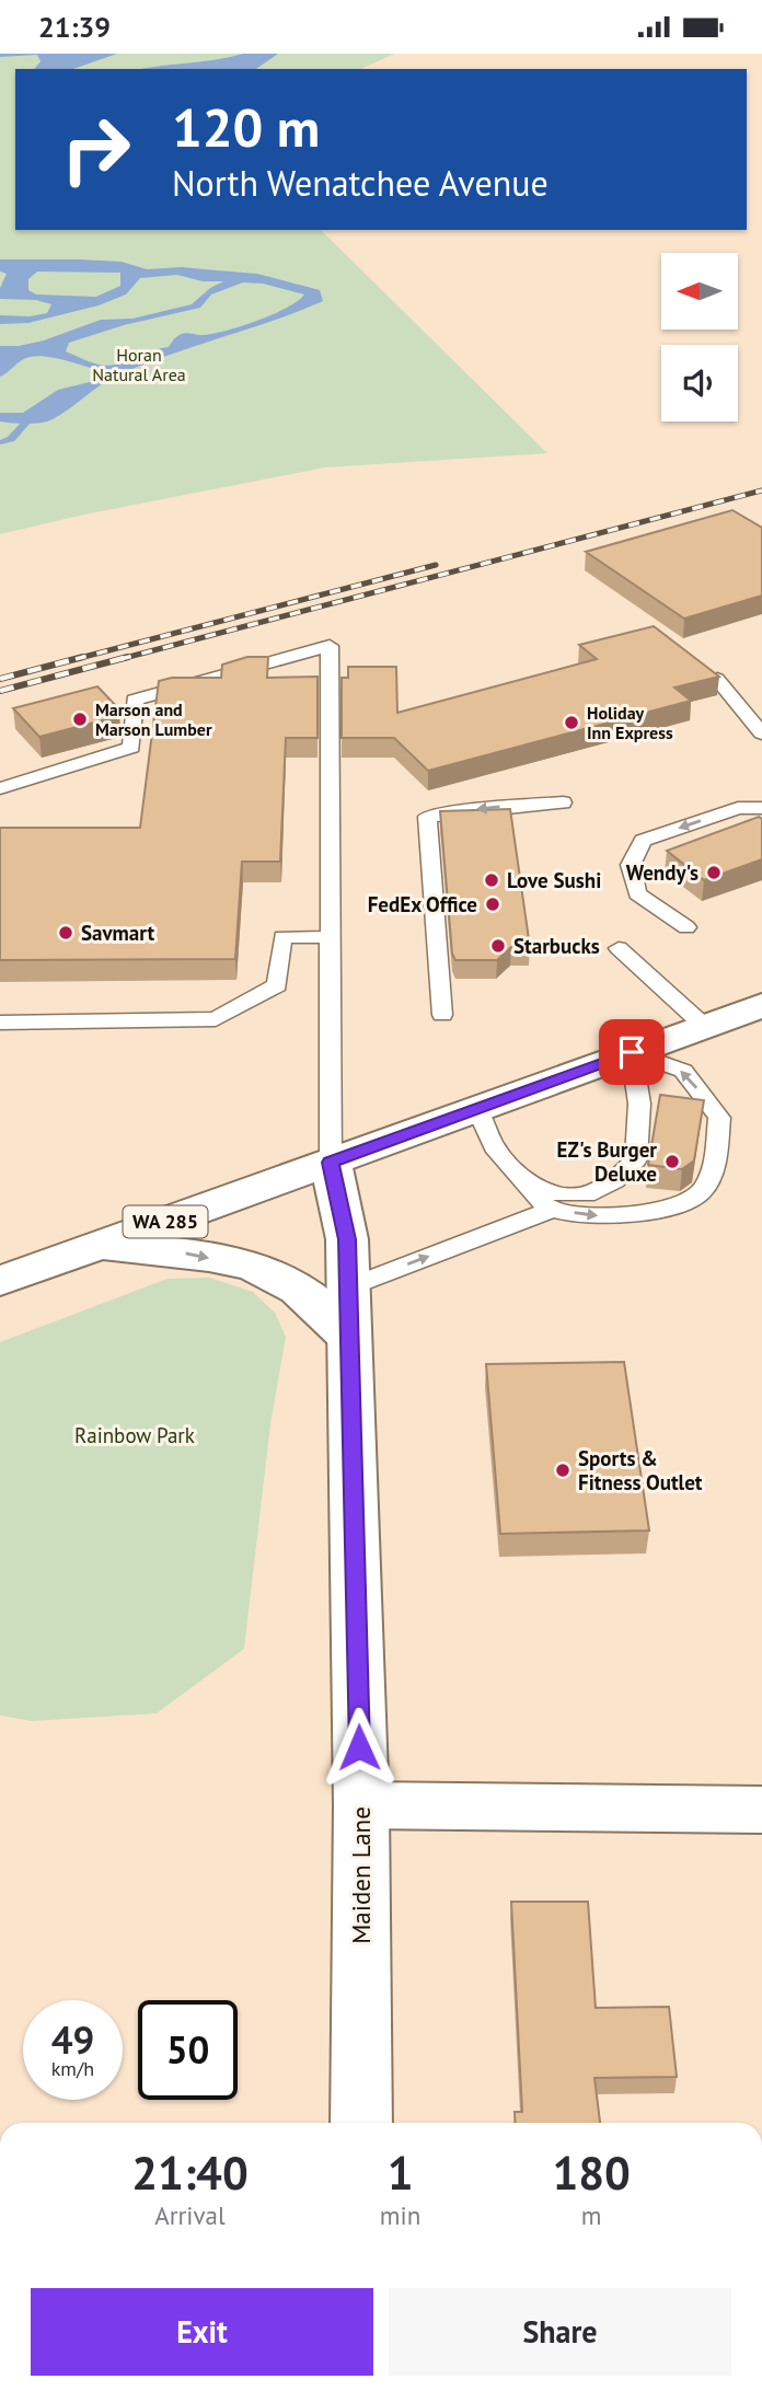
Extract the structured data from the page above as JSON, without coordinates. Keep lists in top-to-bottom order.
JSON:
{
  "streets": {
    "main road": ["WA 285", "Maiden Lane"]
  },
  "crossings": [
    ["WA 285", "Maiden Lane"]
  ],
  "parks": ["Horan Natural Area", "Rainbow Park"],
  "places": [
    "Marson and Marson Lumber",
    "Holiday Inn Express",
    "Wendy's",
    "Love Sushi",
    "FedEx Office",
    "Savmart",
    "Starbucks",
    "EZ's Burger Deluxe",
    "Sports & Fitness Outlet"
  ],
  "north": "left",
  "page": {
    "status": "21:39",
    "turn": ["120 m", "North Wenatchee Avenue"],
    "speed": "49 km/h",
    "limit": "50",
    "eta": [
      "21:40",
      "Arrival",
      "1",
      "min",
      "180",
      "m"
    ],
    "buttons": ["Exit", "Share"]
  }
}
